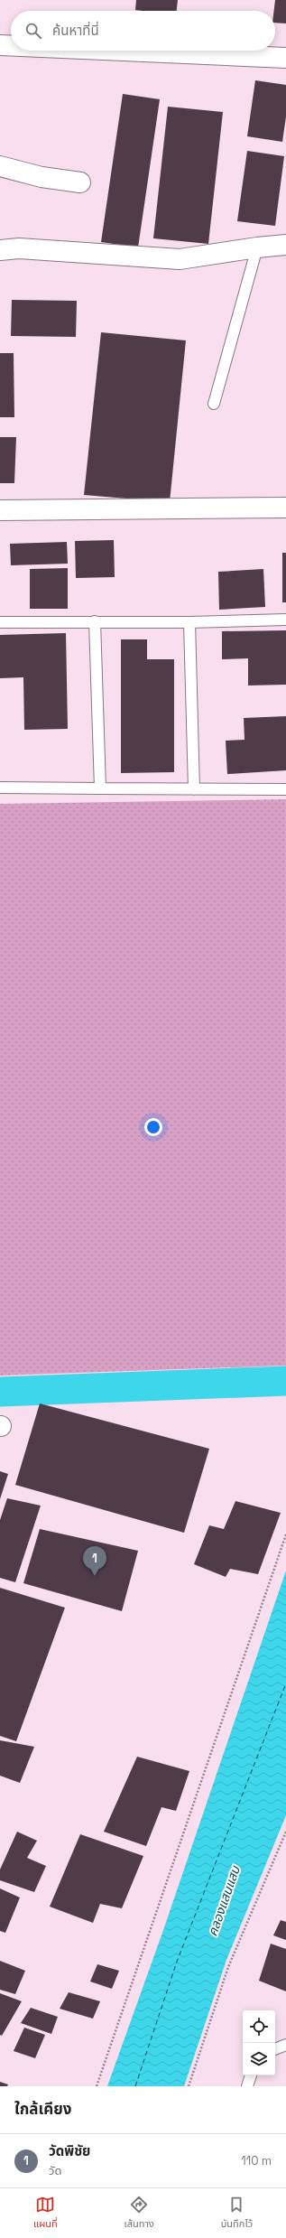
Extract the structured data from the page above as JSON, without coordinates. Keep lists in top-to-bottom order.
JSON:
{
  "water": ["คลองแสนแสบ"],
  "page": {
    "search": "ค้นหาที่นี่",
    "pins": "1",
    "heading": "ใกล้เคียง",
    "list": [
      {
        "mark": "1",
        "name": "วัดพิชัย",
        "note": "วัด",
        "value": "110 m"
      }
    ],
    "nav": ["แผนที่", "เส้นทาง", "บันทึกไว้"]
  }
}
